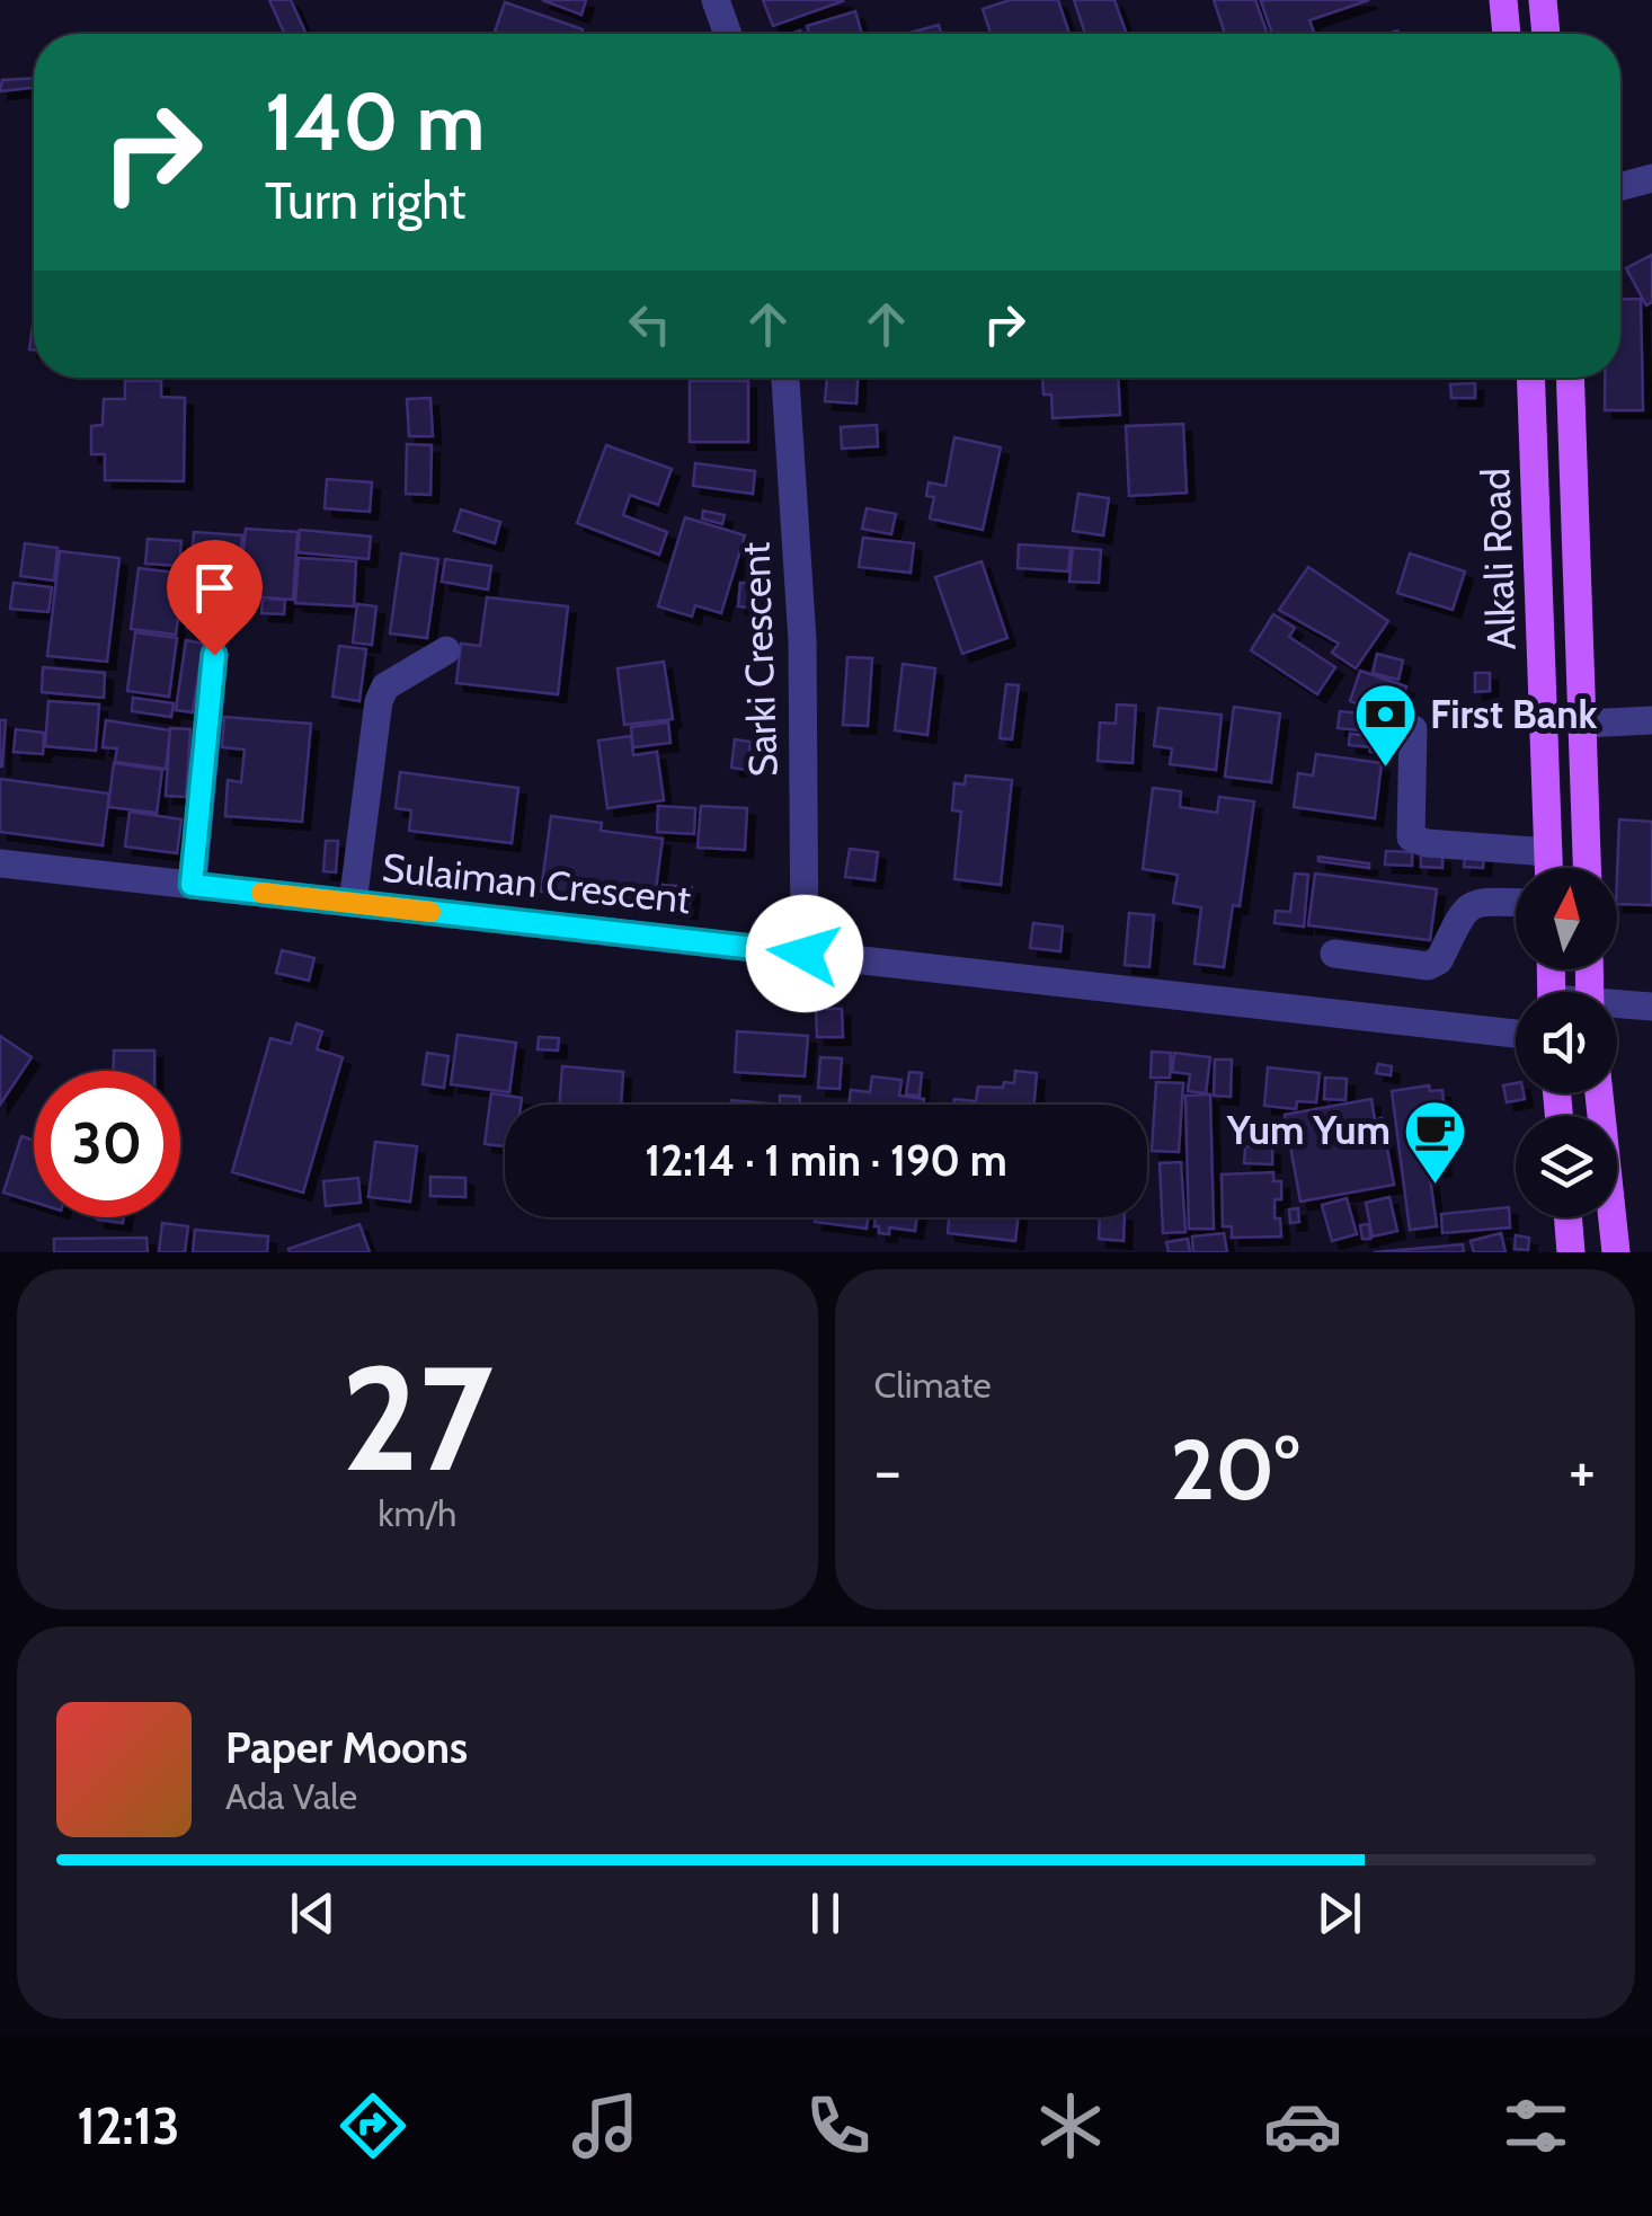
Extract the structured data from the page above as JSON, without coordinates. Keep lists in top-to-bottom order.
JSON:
{
  "streets": {
    "main road": ["Alkali Road"],
    "street": ["Sarki Crescent", "Sulaiman Crescent"]
  },
  "crossings": [
    ["Sarki Crescent", "Sulaiman Crescent"]
  ],
  "places": {
    "bank": ["First Bank"],
    "cafe": ["Yum Yum"]
  },
  "north": "top",
  "page": {
    "turn": ["140 m", "Turn right"],
    "limit": "30",
    "trip": "12:14 · 1 min · 190 m",
    "tile": [
      ["27", "km/h"],
      "Climate"
    ],
    "heat": ["−", "20°", "+"],
    "song": ["Paper Moons", "Ada Vale"],
    "tabs": "12:13"
  }
}
